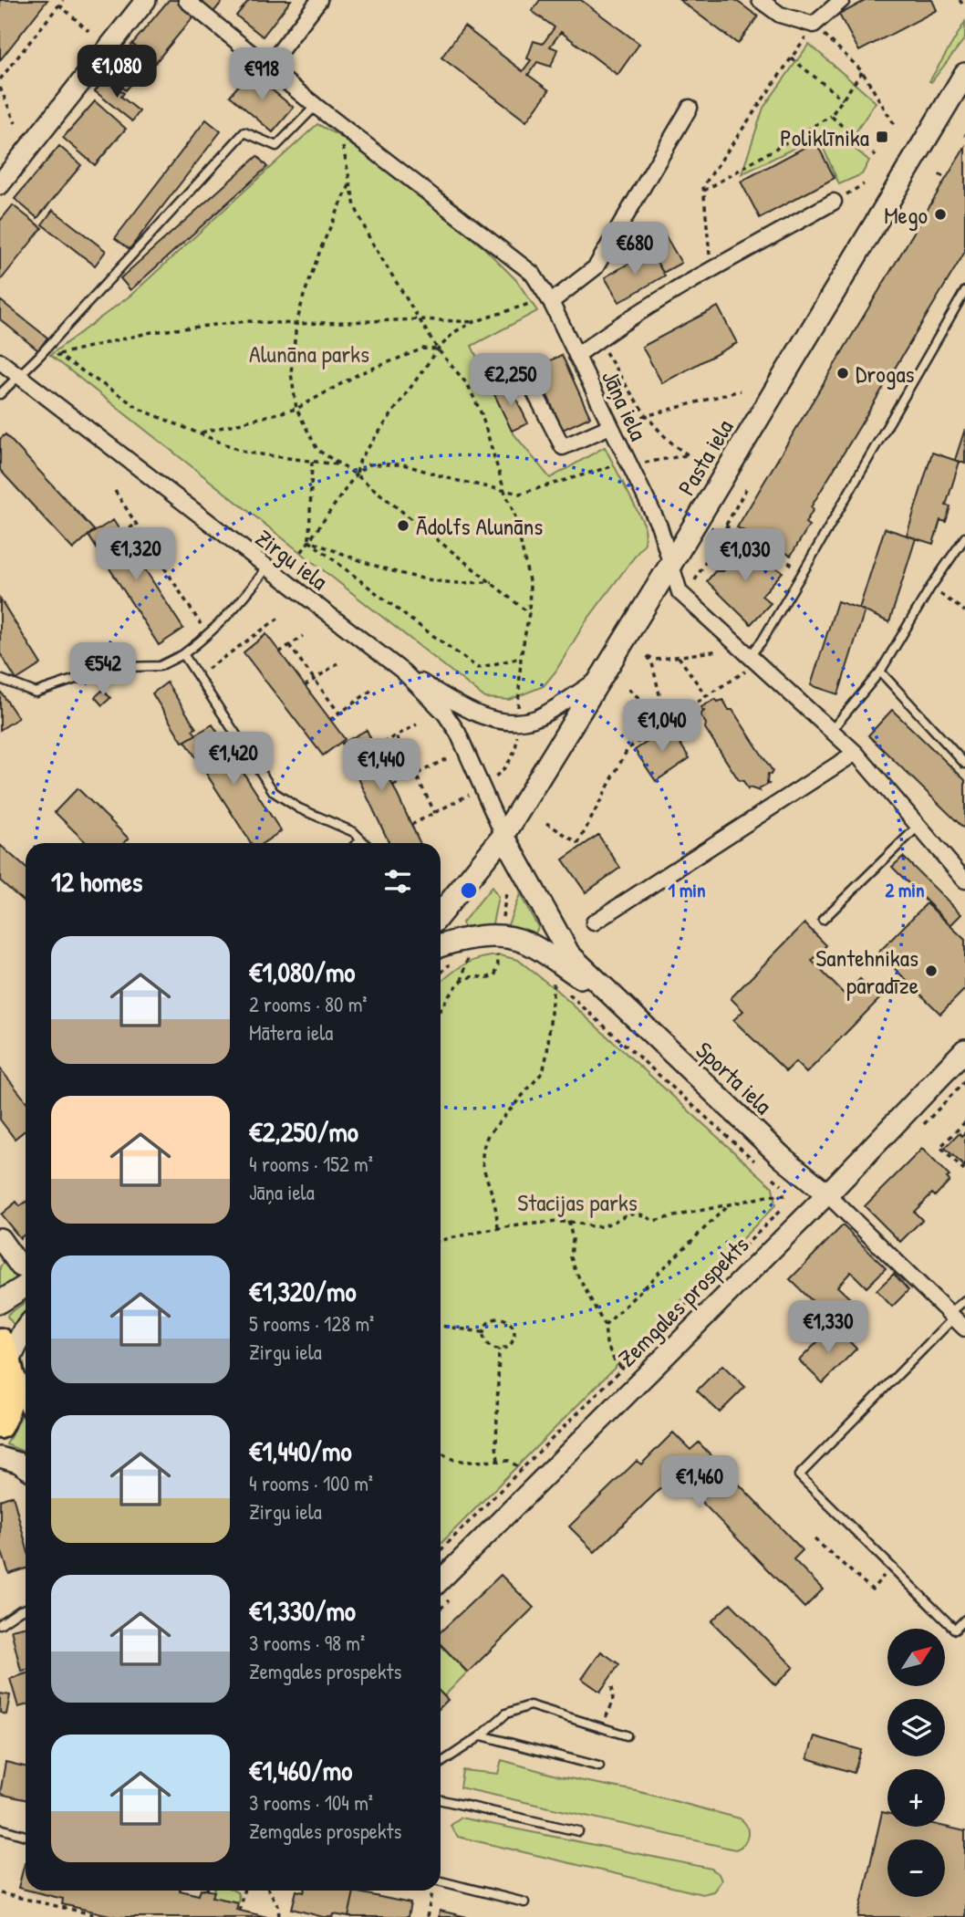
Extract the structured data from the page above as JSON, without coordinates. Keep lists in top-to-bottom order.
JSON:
{
  "streets": {
    "main road": ["Pasta iela", "Sporta iela", "Zemgales prospekts"],
    "street": ["Jāņa iela", "Zirgu iela"]
  },
  "crossings": [
    ["Jāņa iela", "Pasta iela"],
    ["Pasta iela", "Zirgu iela"],
    ["Pasta iela", "Sporta iela"],
    ["Zirgu iela", "Sporta iela"],
    ["Sporta iela", "Zemgales prospekts"]
  ],
  "parks": ["Alunāna parks", "Stacijas parks"],
  "places": {
    "transit": ["Poliklīnika"],
    "other": [
      "Mego",
      "Drogas",
      "Ādolfs Alunāns",
      "Santehnikas paradīze"
    ]
  },
  "north": "top right",
  "page": {
    "price": [
      "€1,080",
      "€918",
      "€680",
      "€2,250",
      "€1,320",
      "€1,030",
      "€542",
      "€1,040",
      "€1,420",
      "€1,440",
      "€1,330",
      "€1,460"
    ],
    "heading": "12 homes",
    "list": [
      {
        "name": "€1,080/mo",
        "note": "2 rooms · 80 m² · Mātera iela"
      },
      {
        "name": "€2,250/mo",
        "note": "4 rooms · 152 m² · Jāņa iela"
      },
      {
        "name": "€1,320/mo",
        "note": "5 rooms · 128 m² · Zirgu iela"
      },
      {
        "name": "€1,440/mo",
        "note": "4 rooms · 100 m² · Zirgu iela"
      },
      {
        "name": "€1,330/mo",
        "note": "3 rooms · 98 m² · Zemgales prospekts"
      },
      {
        "name": "€1,460/mo",
        "note": "3 rooms · 104 m² · Zemgales prospekts"
      }
    ],
    "map_buttons": ["+", "−"]
  },
  "rings": ["1 min", "2 min"]
}
